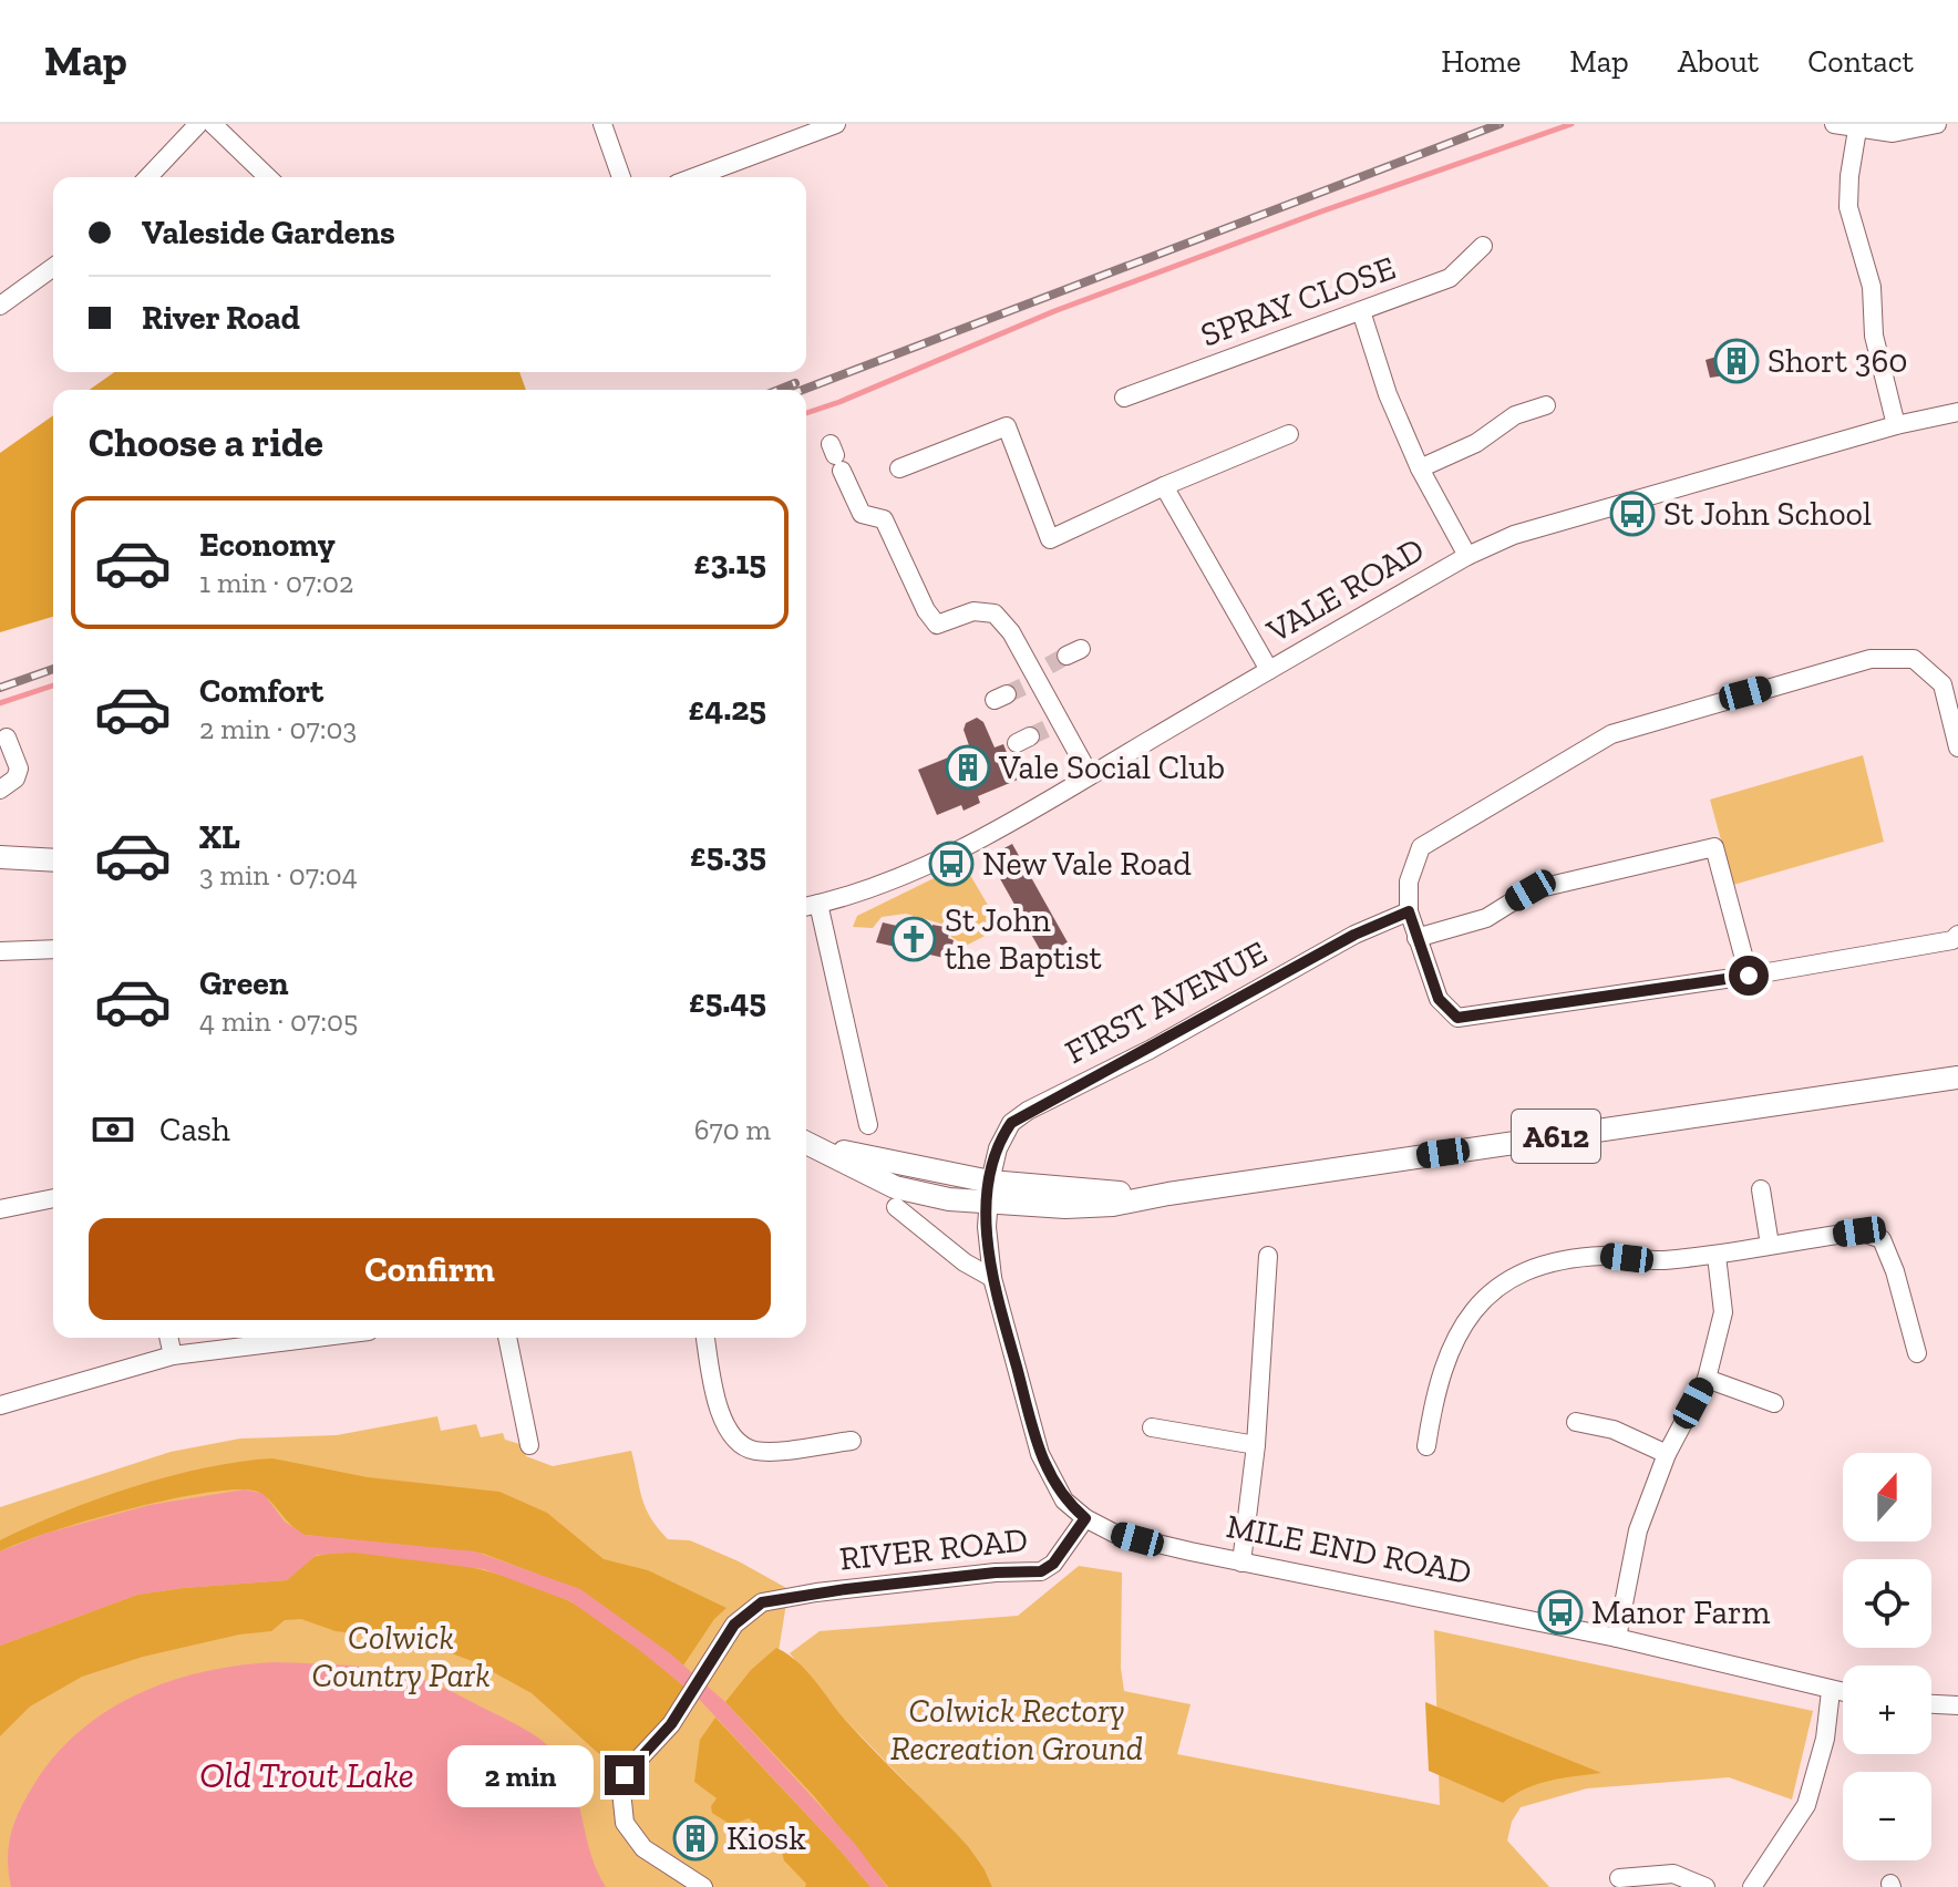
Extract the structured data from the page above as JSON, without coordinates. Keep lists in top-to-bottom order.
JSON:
{
  "streets": {
    "main road": ["A612"],
    "street": [
      "SPRAY CLOSE",
      "VALE ROAD",
      "FIRST AVENUE",
      "RIVER ROAD",
      "MILE END ROAD"
    ]
  },
  "crossings": [
    ["FIRST AVENUE", "A612"],
    ["FIRST AVENUE", "MILE END ROAD"],
    ["A612", "MILE END ROAD"],
    ["RIVER ROAD", "MILE END ROAD"]
  ],
  "water": ["Old Trout Lake"],
  "parks": ["Colwick Country Park", "Colwick Rectory Recreation Ground"],
  "places": {
    "building": ["Short 360", "Vale Social Club", "Kiosk"],
    "bus stop": ["St John School", "New Vale Road", "Manor Farm"],
    "church": ["St John the Baptist"]
  },
  "north": "top",
  "page": {
    "header": "Map",
    "nav": [
      "Home",
      "Map",
      "About",
      "Contact"
    ],
    "banner": ["Valeside Gardens", "River Road"],
    "heading": "Choose a ride",
    "list": [
      {
        "name": "Economy",
        "note": "1 min · 07:02",
        "value": "£3.15"
      },
      {
        "name": "Comfort",
        "note": "2 min · 07:03",
        "value": "£4.25"
      },
      {
        "name": "XL",
        "note": "3 min · 07:04",
        "value": "£5.35"
      },
      {
        "name": "Green",
        "note": "4 min · 07:05",
        "value": "£5.45"
      }
    ],
    "pay": ["Cash", "670 m"],
    "buttons": "Confirm",
    "map_buttons": ["+", "−"],
    "bubble": "2 min"
  }
}
